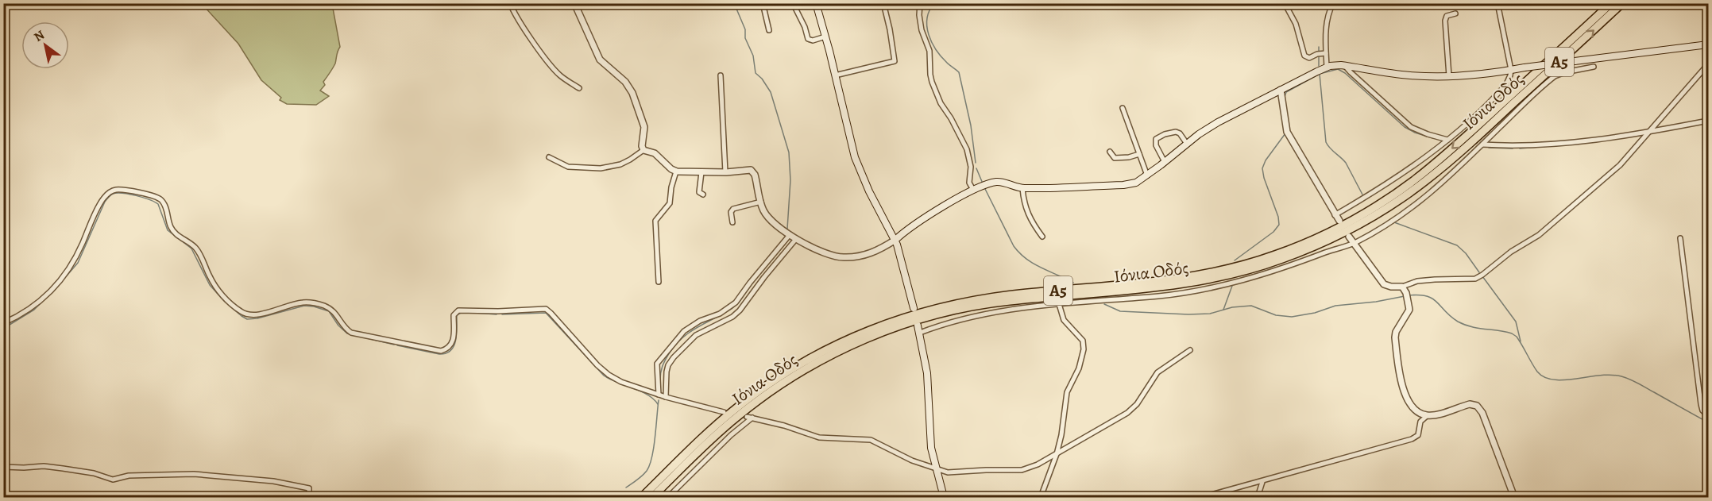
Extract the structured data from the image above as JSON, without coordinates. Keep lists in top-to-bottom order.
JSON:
{
  "streets": {
    "highway": ["Α5", "Ιόνια Οδός"]
  },
  "north": "top left"
}
